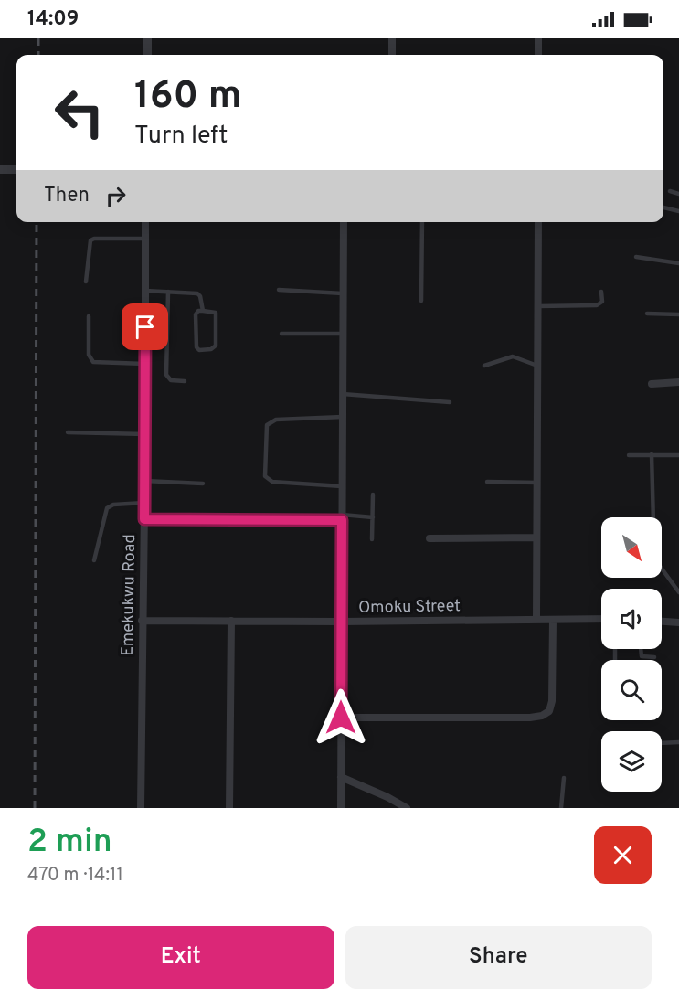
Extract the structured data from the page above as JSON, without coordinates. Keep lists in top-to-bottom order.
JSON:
{
  "streets": {
    "street": ["Emekukwu Road", "Omoku Street"]
  },
  "crossings": [
    ["Emekukwu Road", "Omoku Street"]
  ],
  "north": "bottom right",
  "page": {
    "status": "14:09",
    "turn": ["160 m", "Turn left"],
    "then": "Then",
    "heading": ["2 min", "470 m · 14:11"],
    "buttons": ["Exit", "Share"]
  }
}
